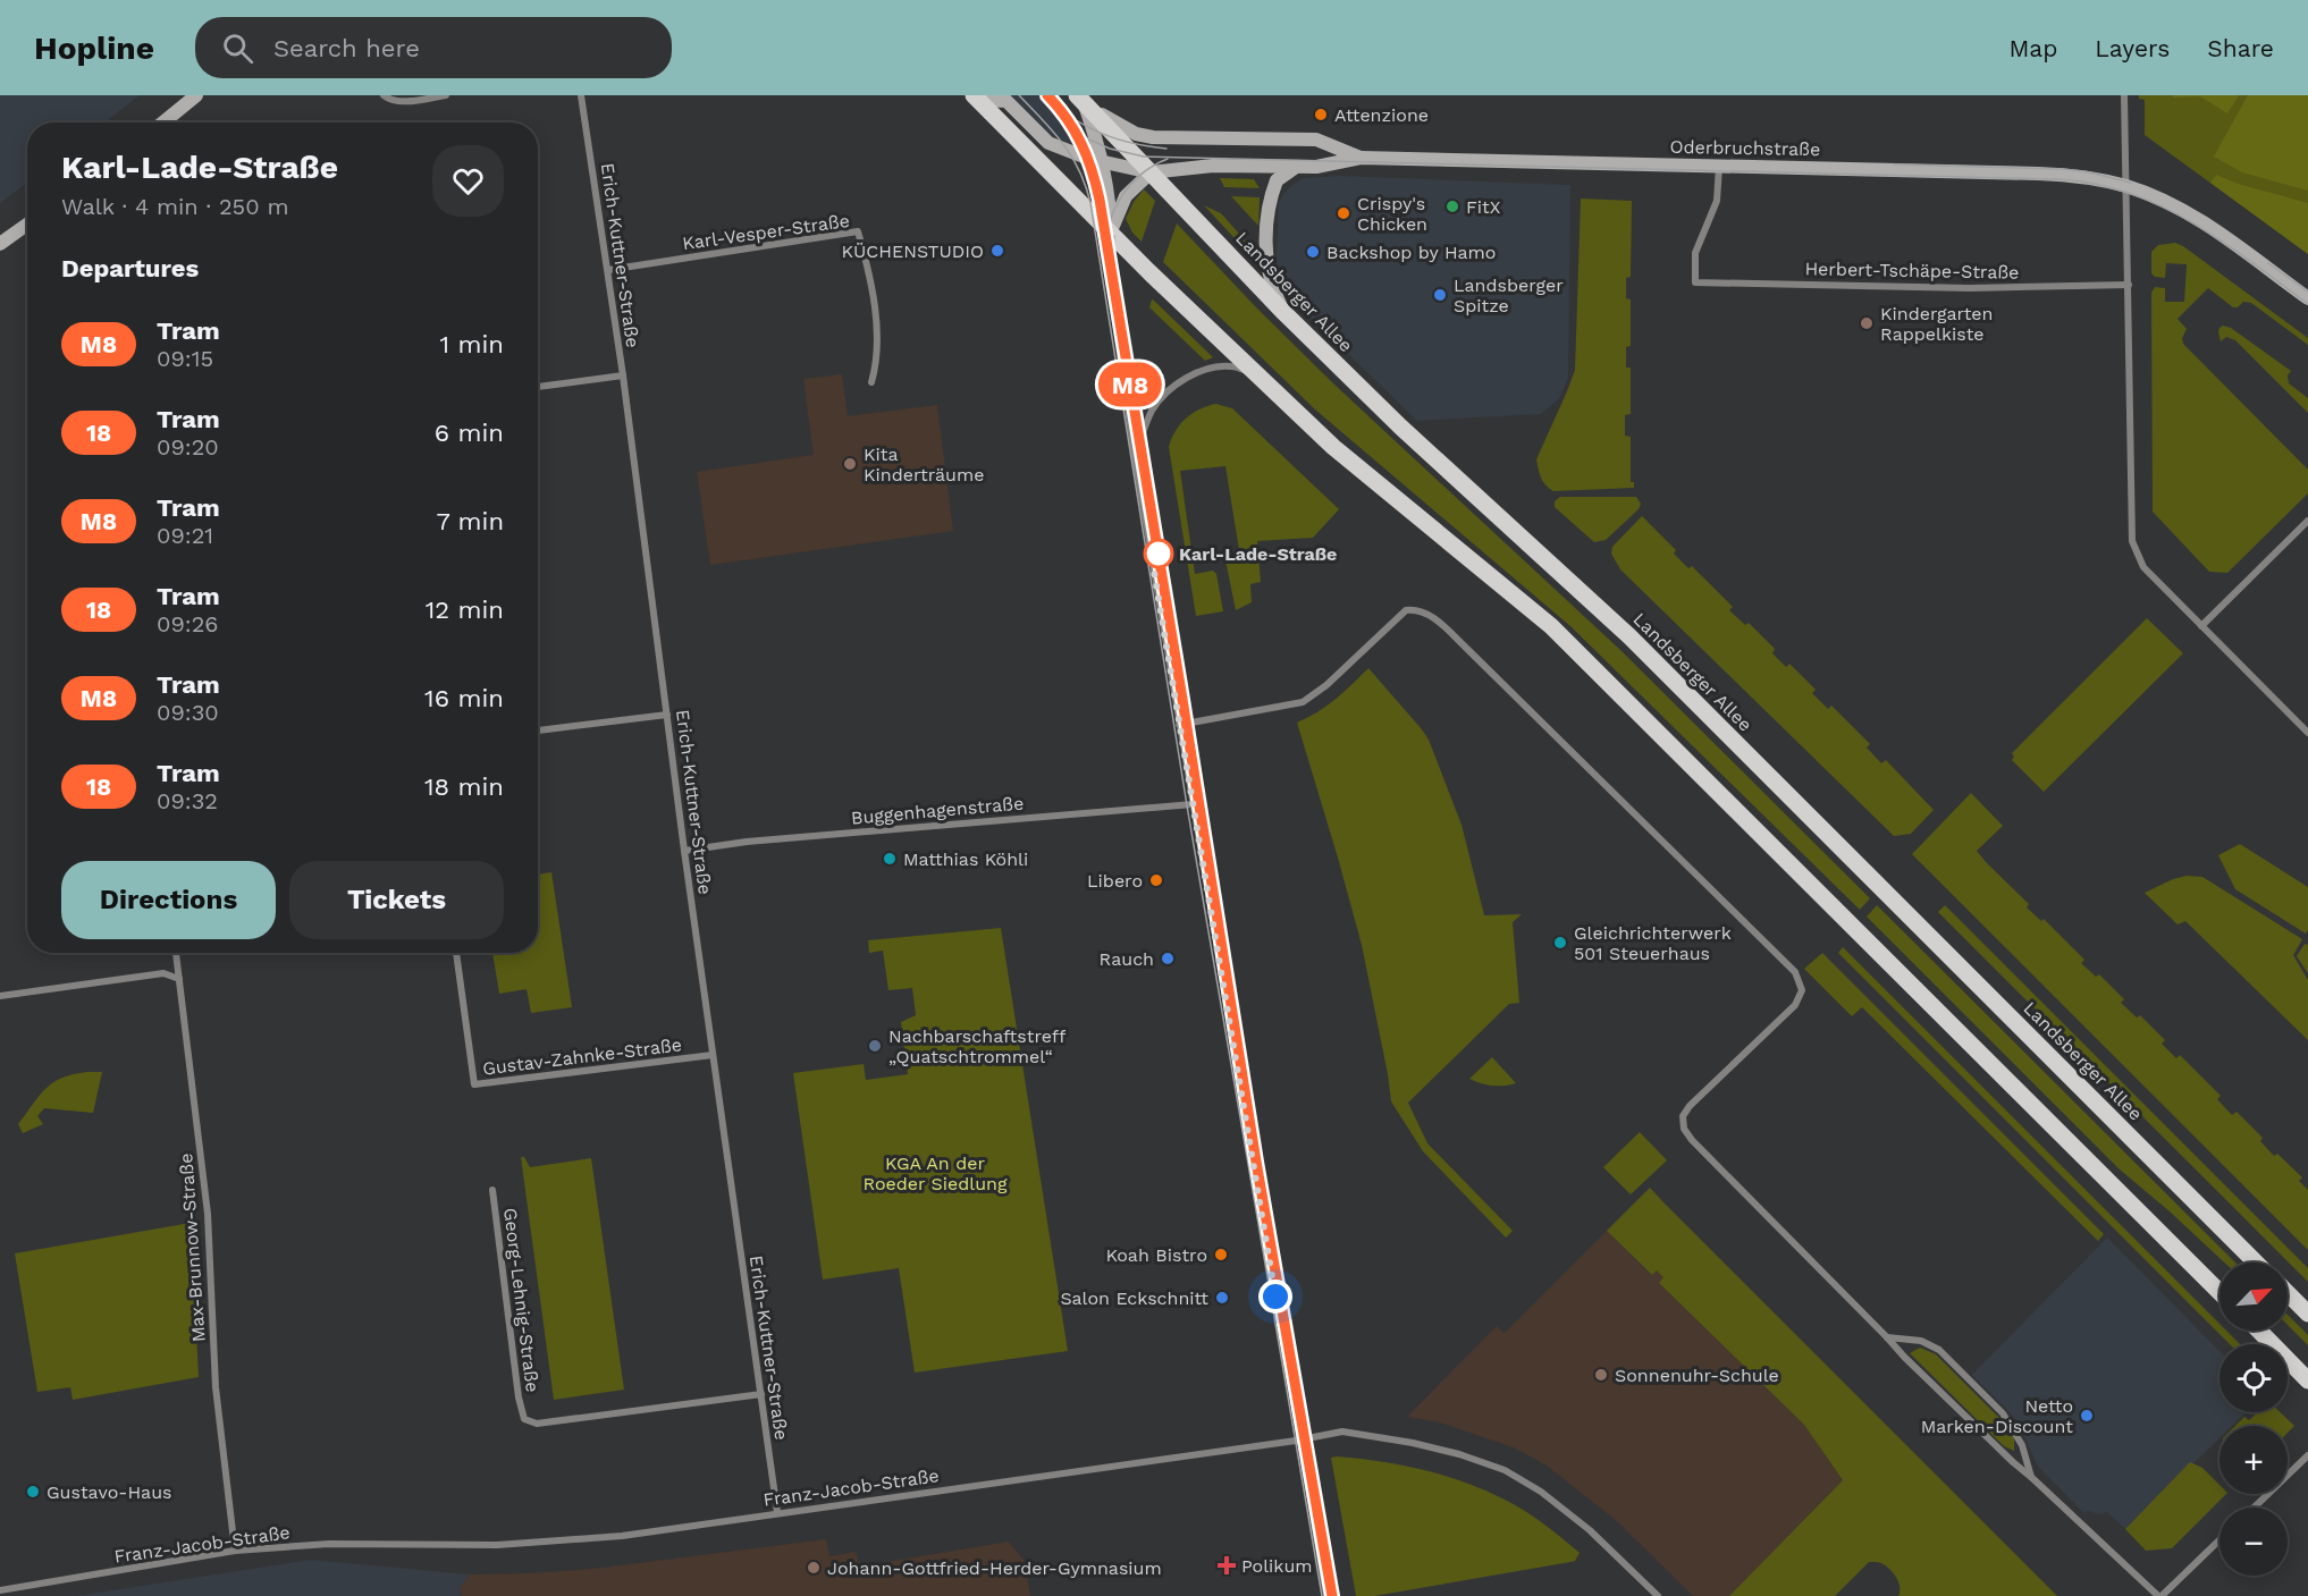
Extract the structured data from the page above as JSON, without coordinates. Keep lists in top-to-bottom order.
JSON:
{
  "streets": {
    "main road": ["Landsberger Allee"],
    "street": [
      "Oderbruchstraße",
      "Karl-Vesper-Straße",
      "Erich-Kuttner-Straße",
      "Herbert-Tschäpe-Straße",
      "Buggenhagenstraße",
      "Gustav-Zahnke-Straße",
      "Max-Brunnow-Straße",
      "Georg-Lehnig-Straße",
      "Franz-Jacob-Straße"
    ]
  },
  "crossings": [
    ["Oderbruchstraße", "Herbert-Tschäpe-Straße"],
    ["Oderbruchstraße", "Landsberger Allee"],
    ["Karl-Vesper-Straße", "Erich-Kuttner-Straße"],
    ["Erich-Kuttner-Straße", "Buggenhagenstraße"],
    ["Erich-Kuttner-Straße", "Gustav-Zahnke-Straße"],
    ["Erich-Kuttner-Straße", "Georg-Lehnig-Straße"],
    ["Erich-Kuttner-Straße", "Franz-Jacob-Straße"],
    ["Max-Brunnow-Straße", "Franz-Jacob-Straße"]
  ],
  "parks": ["KGA An der Roeder Siedlung"],
  "places": {
    "other": [
      "Attenzione",
      "FitX",
      "Crispy's Chicken",
      "KÜCHENSTUDIO",
      "Backshop by Hamo",
      "Landsberger Spitze",
      "Kindergarten Rappelkiste",
      "Kita Kinderträume",
      "Karl-Lade-Straße",
      "Matthias Köhli",
      "Libero",
      "Gleichrichterwerk 501 Steuerhaus",
      "Rauch",
      "Nachbarschaftstreff „Quatschtrommel“",
      "Koah Bistro",
      "Salon Eckschnitt",
      "Sonnenuhr-Schule",
      "Netto Marken-Discount",
      "Gustavo-Haus",
      "Johann-Gottfried-Herder-Gymnasium"
    ],
    "health": ["Polikum"]
  },
  "lines": ["tram line M8"],
  "north": "top right",
  "page": {
    "header": "Hopline",
    "search": "Search here",
    "nav": ["Map", "Layers", "Share"],
    "on_map": "M8",
    "heading": [
      ["Karl-Lade-Straße", "Walk · 4 min · 250 m"],
      "Departures"
    ],
    "list": [
      {
        "mark": "M8",
        "name": "Tram",
        "note": "09:15",
        "value": "1 min"
      },
      {
        "mark": "18",
        "name": "Tram",
        "note": "09:20",
        "value": "6 min"
      },
      {
        "mark": "M8",
        "name": "Tram",
        "note": "09:21",
        "value": "7 min"
      },
      {
        "mark": "18",
        "name": "Tram",
        "note": "09:26",
        "value": "12 min"
      },
      {
        "mark": "M8",
        "name": "Tram",
        "note": "09:30",
        "value": "16 min"
      },
      {
        "mark": "18",
        "name": "Tram",
        "note": "09:32",
        "value": "18 min"
      }
    ],
    "buttons": ["Directions", "Tickets"],
    "map_buttons": ["+", "−"]
  }
}
